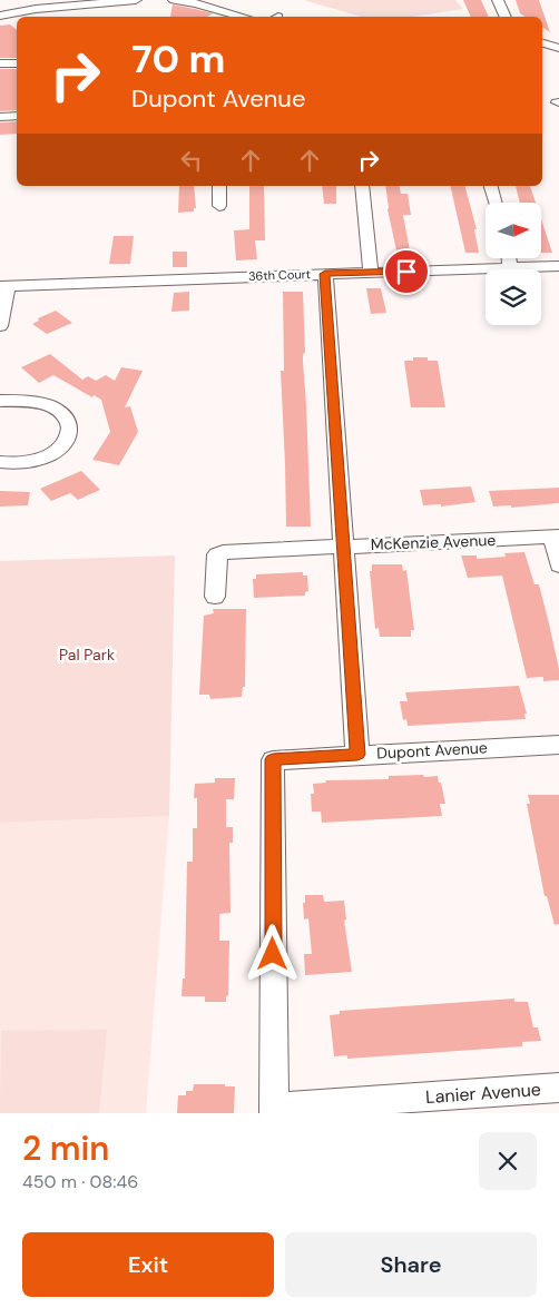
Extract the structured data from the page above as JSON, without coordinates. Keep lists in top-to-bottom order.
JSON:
{
  "streets": {
    "street": [
      "36th Court",
      "McKenzie Avenue",
      "Dupont Avenue",
      "Lanier Avenue"
    ]
  },
  "crossings": [
    ["Dupont Avenue", "Lanier Avenue"]
  ],
  "parks": ["Pal Park"],
  "north": "right",
  "page": {
    "turn": ["70 m", "Dupont Avenue"],
    "heading": ["2 min", "450 m · 08:46"],
    "buttons": ["Exit", "Share"]
  }
}
